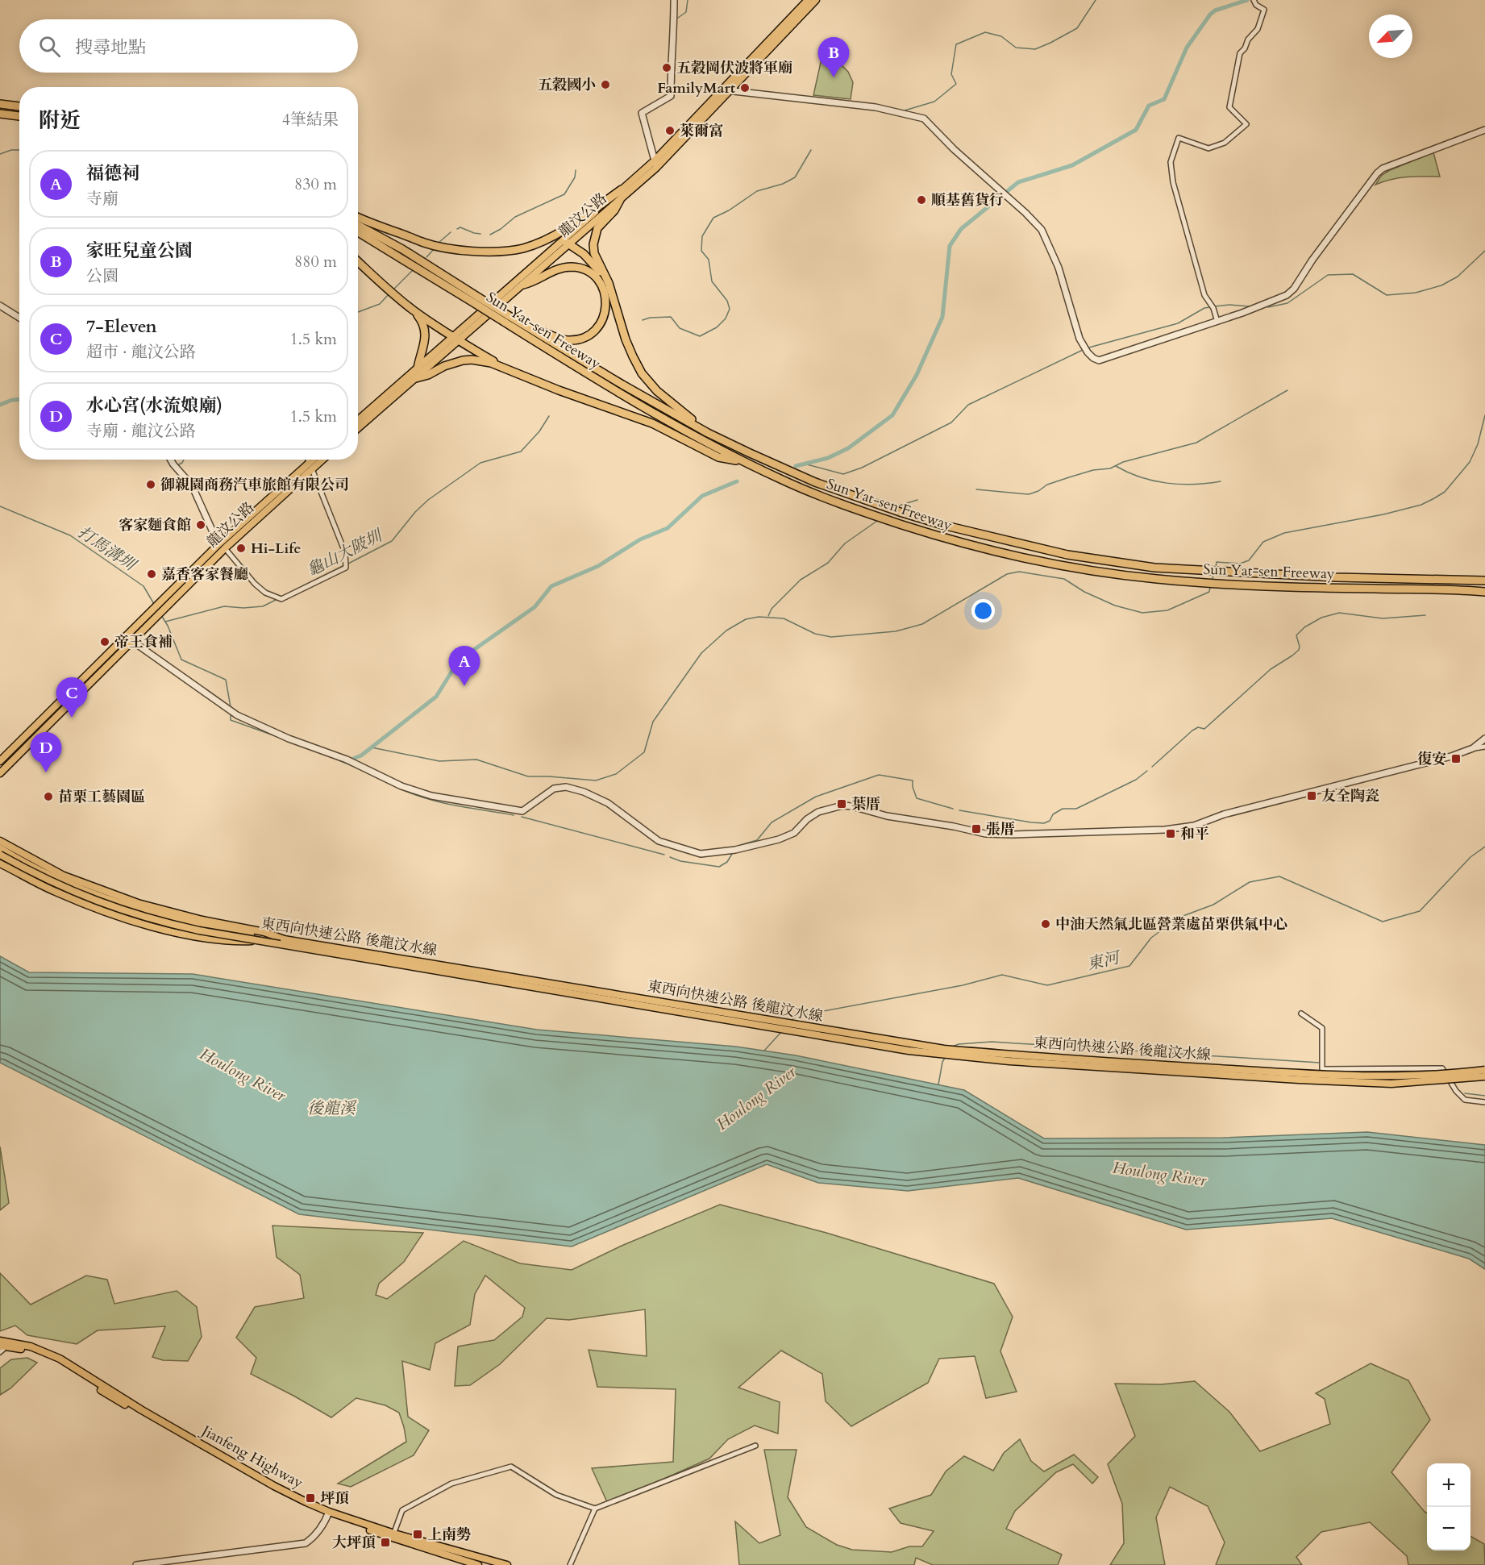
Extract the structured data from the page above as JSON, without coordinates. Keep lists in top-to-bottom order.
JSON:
{
  "streets": {
    "highway": ["Sun Yat-sen Freeway"],
    "main road": ["龍汶公路", "東西向快速公路 後龍汶水線", "Jianfeng Highway"]
  },
  "water": [
    "打馬溝圳",
    "龜山大陂圳",
    "東河",
    "Houlong River",
    "後龍溪"
  ],
  "places": {
    "other": [
      "五穀岡伏波將軍廟",
      "五穀國小",
      "FamilyMart",
      "萊爾富",
      "順基舊貨行",
      "御親園商務汽車旅館有限公司",
      "客家麵食館",
      "Hi-Life",
      "嘉香客家餐廳",
      "帝王食補",
      "苗栗工藝園區",
      "中油天然氣北區營業處苗栗供氣中心"
    ],
    "transit": [
      "復安",
      "友全陶瓷",
      "葉厝",
      "張厝",
      "和平",
      "坪頂",
      "上南勢",
      "大坪頂"
    ]
  },
  "north": "bottom left",
  "page": {
    "search": "搜尋地點",
    "pins": [
      "B",
      "A",
      "C",
      "D"
    ],
    "heading": ["附近", "4筆結果"],
    "list": [
      {
        "mark": "A",
        "name": "福德祠",
        "note": "寺廟",
        "value": "830 m"
      },
      {
        "mark": "B",
        "name": "家旺兒童公園",
        "note": "公園",
        "value": "880 m"
      },
      {
        "mark": "C",
        "name": "7-Eleven",
        "note": "超市 · 龍汶公路",
        "value": "1.5 km"
      },
      {
        "mark": "D",
        "name": "水心宮(水流娘廟)",
        "note": "寺廟 · 龍汶公路",
        "value": "1.5 km"
      }
    ],
    "map_buttons": ["+", "−"]
  }
}
